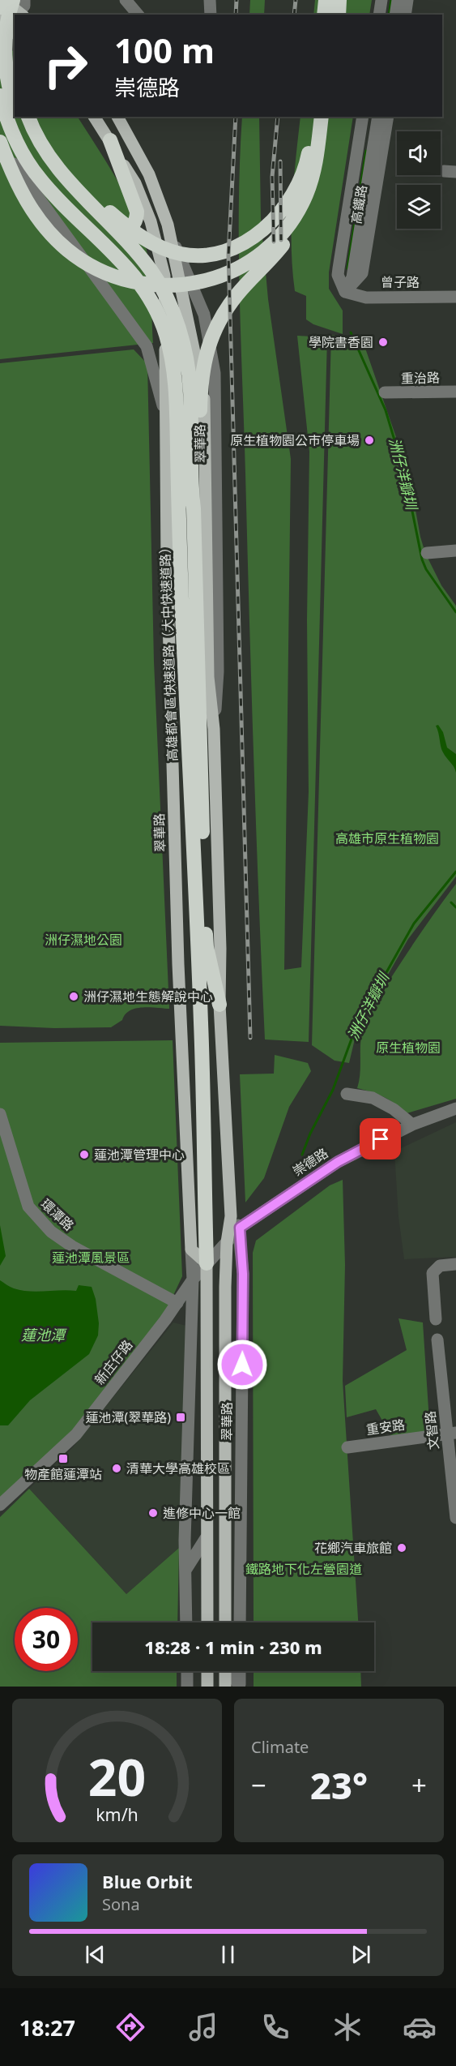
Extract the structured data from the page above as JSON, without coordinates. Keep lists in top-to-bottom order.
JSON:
{
  "streets": {
    "highway": ["高雄都會區快速道路（大中快速道路）"],
    "main road": ["翠華路"],
    "street": [
      "高鐵路",
      "曾子路",
      "重治路",
      "崇德路",
      "環潭路",
      "新庄仔路",
      "重安路",
      "文智路"
    ]
  },
  "crossings": [
    ["高鐵路", "曾子路"],
    ["翠華路", "高雄都會區快速道路（大中快速道路）"],
    ["翠華路", "崇德路"],
    ["翠華路", "新庄仔路"],
    ["高雄都會區快速道路（大中快速道路）", "新庄仔路"],
    ["崇德路", "新庄仔路"],
    ["環潭路", "新庄仔路"],
    ["重安路", "文智路"]
  ],
  "water": ["洲仔洋瓣圳", "蓮池潭"],
  "parks": [
    "高雄市原生植物園",
    "洲仔濕地公園",
    "原生植物園",
    "蓮池潭風景區",
    "鐵路地下化左營園道"
  ],
  "places": {
    "other": [
      "學院書香園",
      "原生植物園公巿停車場",
      "洲仔濕地生態解說中心",
      "蓮池潭管理中心",
      "清華大學高雄校區",
      "進修中心一館",
      "花鄉汽車旅館"
    ],
    "transit": ["蓮池潭(翠華路)", "物產館蓮潭站"]
  },
  "page": {
    "turn": ["100 m", "崇德路"],
    "limit": "30",
    "trip": "18:28 · 1 min · 230 m",
    "tile": "Climate",
    "heat": ["−", "23°", "+"],
    "song": ["Blue Orbit", "Sona"],
    "tabs": "18:27",
    "gauge": ["20", "km/h"]
  }
}
